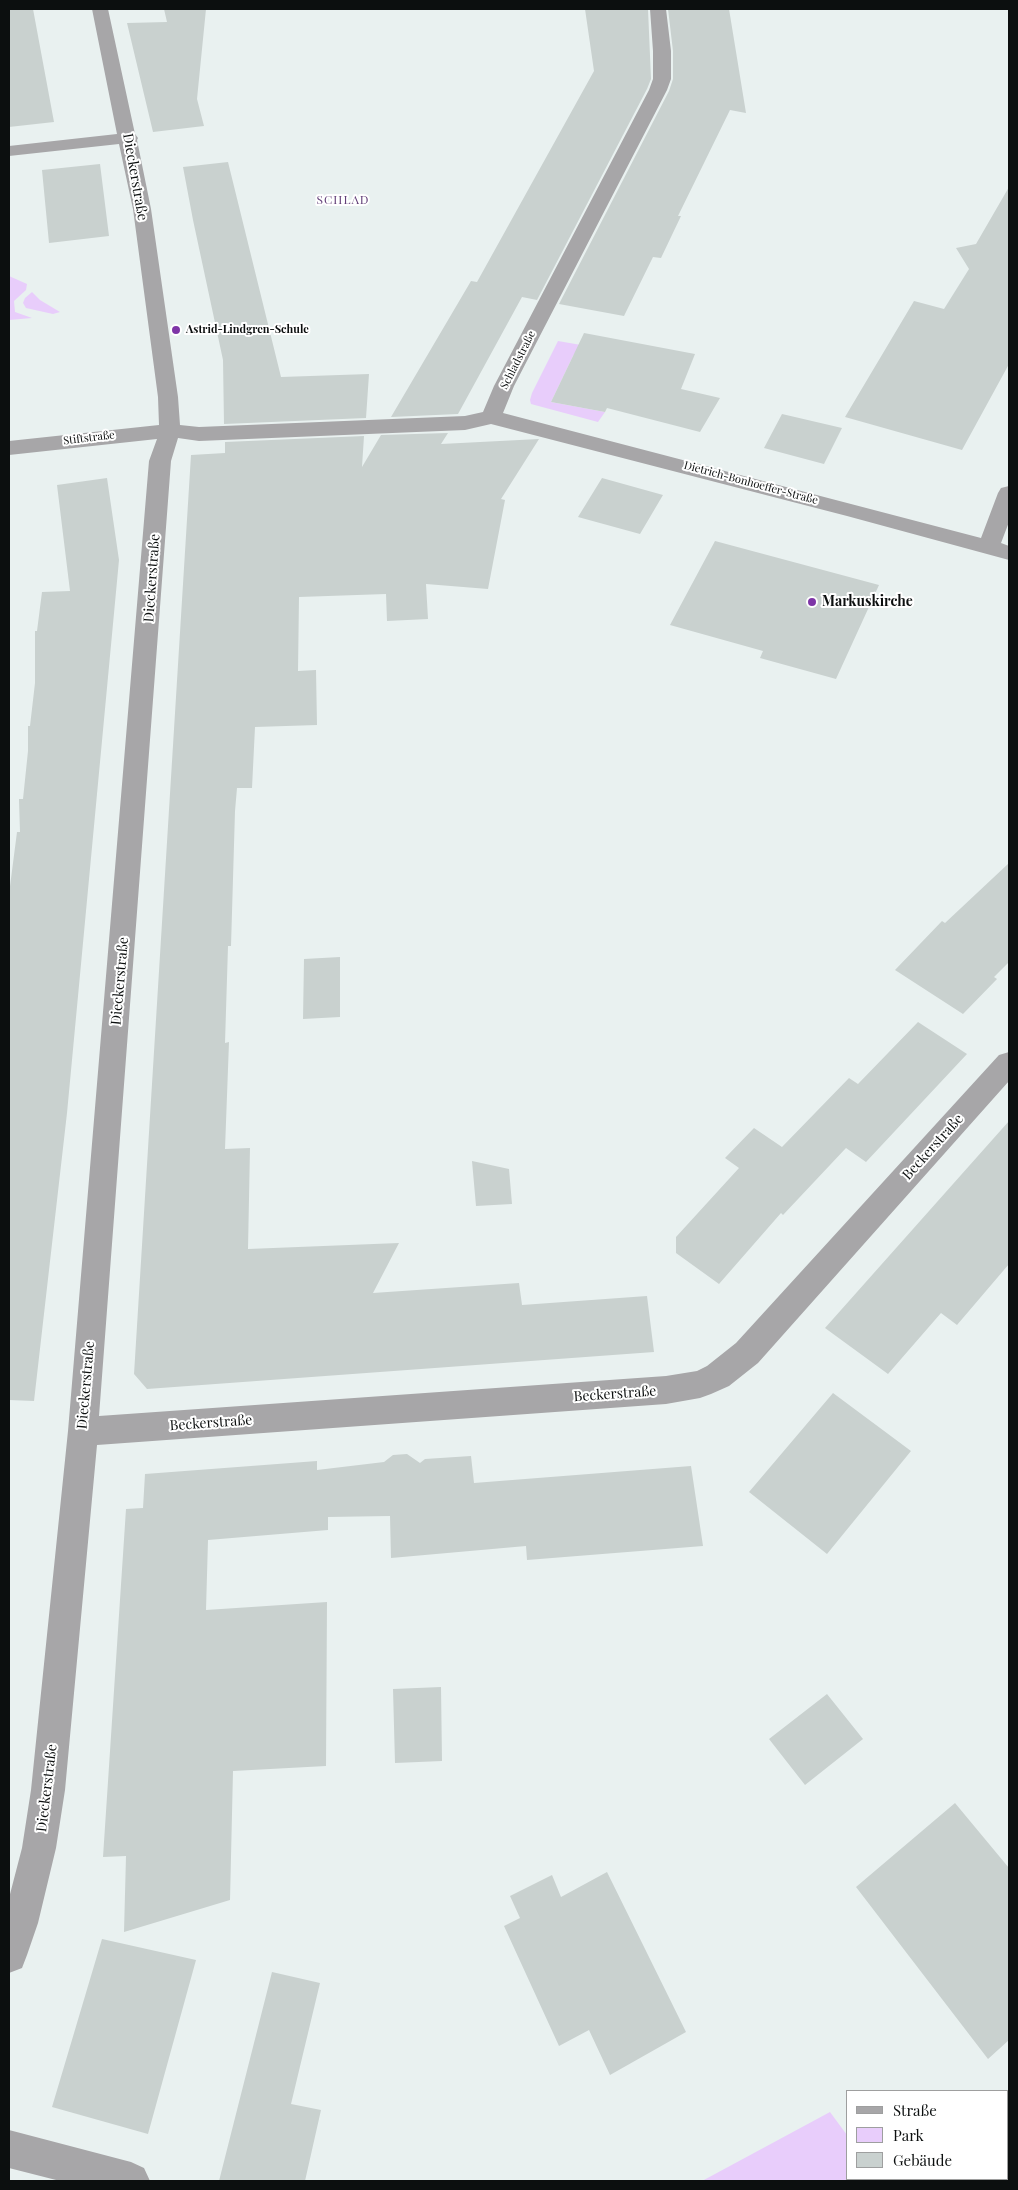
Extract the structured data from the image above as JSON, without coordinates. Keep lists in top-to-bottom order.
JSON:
{
  "streets": {
    "street": [
      "Dieckerstraße",
      "Schladstraße",
      "Stiftstraße",
      "Dietrich-Bonhoeffer-Straße",
      "Beckerstraße"
    ]
  },
  "crossings": [
    ["Dieckerstraße", "Stiftstraße"],
    ["Dieckerstraße", "Beckerstraße"],
    ["Schladstraße", "Dietrich-Bonhoeffer-Straße"]
  ],
  "districts": ["SCHLAD"],
  "places": ["Astrid-Lindgren-Schule", "Markuskirche"],
  "legend": ["Straße", "Park", "Gebäude"]
}
